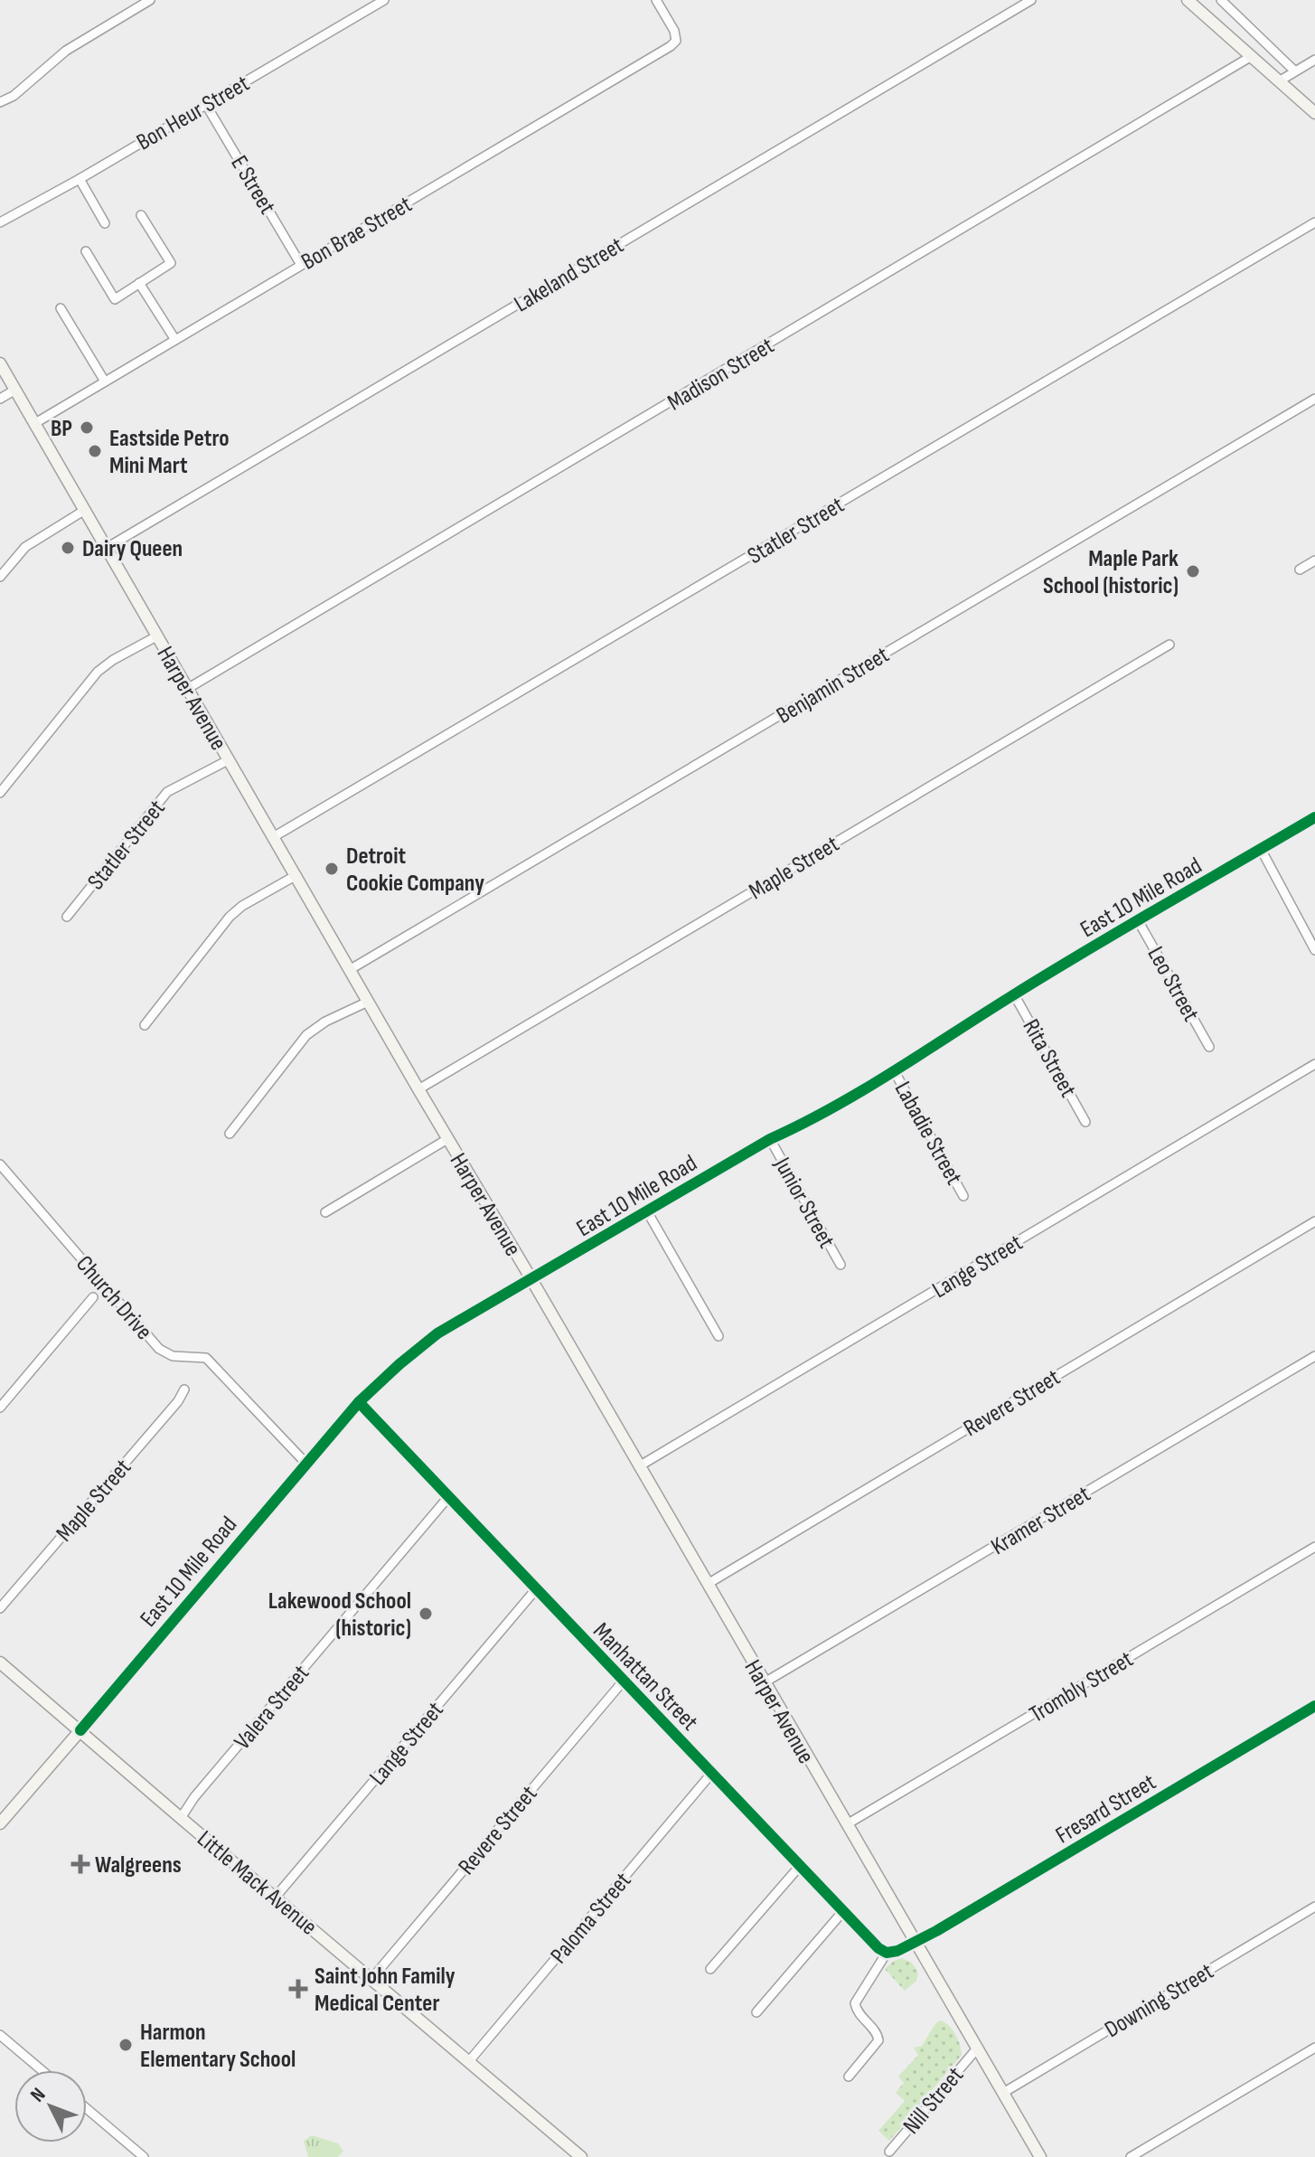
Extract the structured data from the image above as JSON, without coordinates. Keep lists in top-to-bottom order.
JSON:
{
  "streets": {
    "main road": ["Harper Avenue", "East 10 Mile Road", "Little Mack Avenue"],
    "street": [
      "Bon Heur Street",
      "E Street",
      "Bon Brae Street",
      "Lakeland Street",
      "Madison Street",
      "Statler Street",
      "Benjamin Street",
      "Maple Street",
      "Leo Street",
      "Rita Street",
      "Labadie Street",
      "Junior Street",
      "Lange Street",
      "Church Drive",
      "Revere Street",
      "Kramer Street",
      "Manhattan Street",
      "Trombly Street",
      "Valera Street",
      "Fresard Street",
      "Paloma Street",
      "Downing Street",
      "Nill Street"
    ]
  },
  "crossings": [
    ["Bon Heur Street", "E Street"],
    ["E Street", "Bon Brae Street"],
    ["Bon Brae Street", "Harper Avenue"],
    ["Lakeland Street", "Harper Avenue"],
    ["Madison Street", "Harper Avenue"],
    ["Statler Street", "Harper Avenue"],
    ["Benjamin Street", "Harper Avenue"],
    ["Harper Avenue", "Maple Street"],
    ["Harper Avenue", "East 10 Mile Road"],
    ["Harper Avenue", "Lange Street"],
    ["Harper Avenue", "Revere Street"],
    ["Harper Avenue", "Kramer Street"],
    ["Harper Avenue", "Trombly Street"],
    ["Harper Avenue", "Fresard Street"],
    ["Harper Avenue", "Downing Street"],
    ["Harper Avenue", "Nill Street"],
    ["East 10 Mile Road", "Leo Street"],
    ["East 10 Mile Road", "Rita Street"],
    ["East 10 Mile Road", "Labadie Street"],
    ["East 10 Mile Road", "Junior Street"],
    ["East 10 Mile Road", "Church Drive"],
    ["East 10 Mile Road", "Manhattan Street"],
    ["East 10 Mile Road", "Little Mack Avenue"],
    ["Lange Street", "Manhattan Street"],
    ["Lange Street", "Little Mack Avenue"],
    ["Revere Street", "Manhattan Street"],
    ["Revere Street", "Little Mack Avenue"],
    ["Manhattan Street", "Valera Street"],
    ["Manhattan Street", "Paloma Street"],
    ["Valera Street", "Little Mack Avenue"],
    ["Little Mack Avenue", "Paloma Street"]
  ],
  "places": {
    "other": [
      "BP",
      "Eastside Petro Mini Mart",
      "Dairy Queen",
      "Maple Park School (historic)",
      "Detroit Cookie Company",
      "Lakewood School (historic)",
      "Harmon Elementary School"
    ],
    "health": ["Walgreens", "Saint John Family Medical Center"]
  },
  "north": "top left"
}
